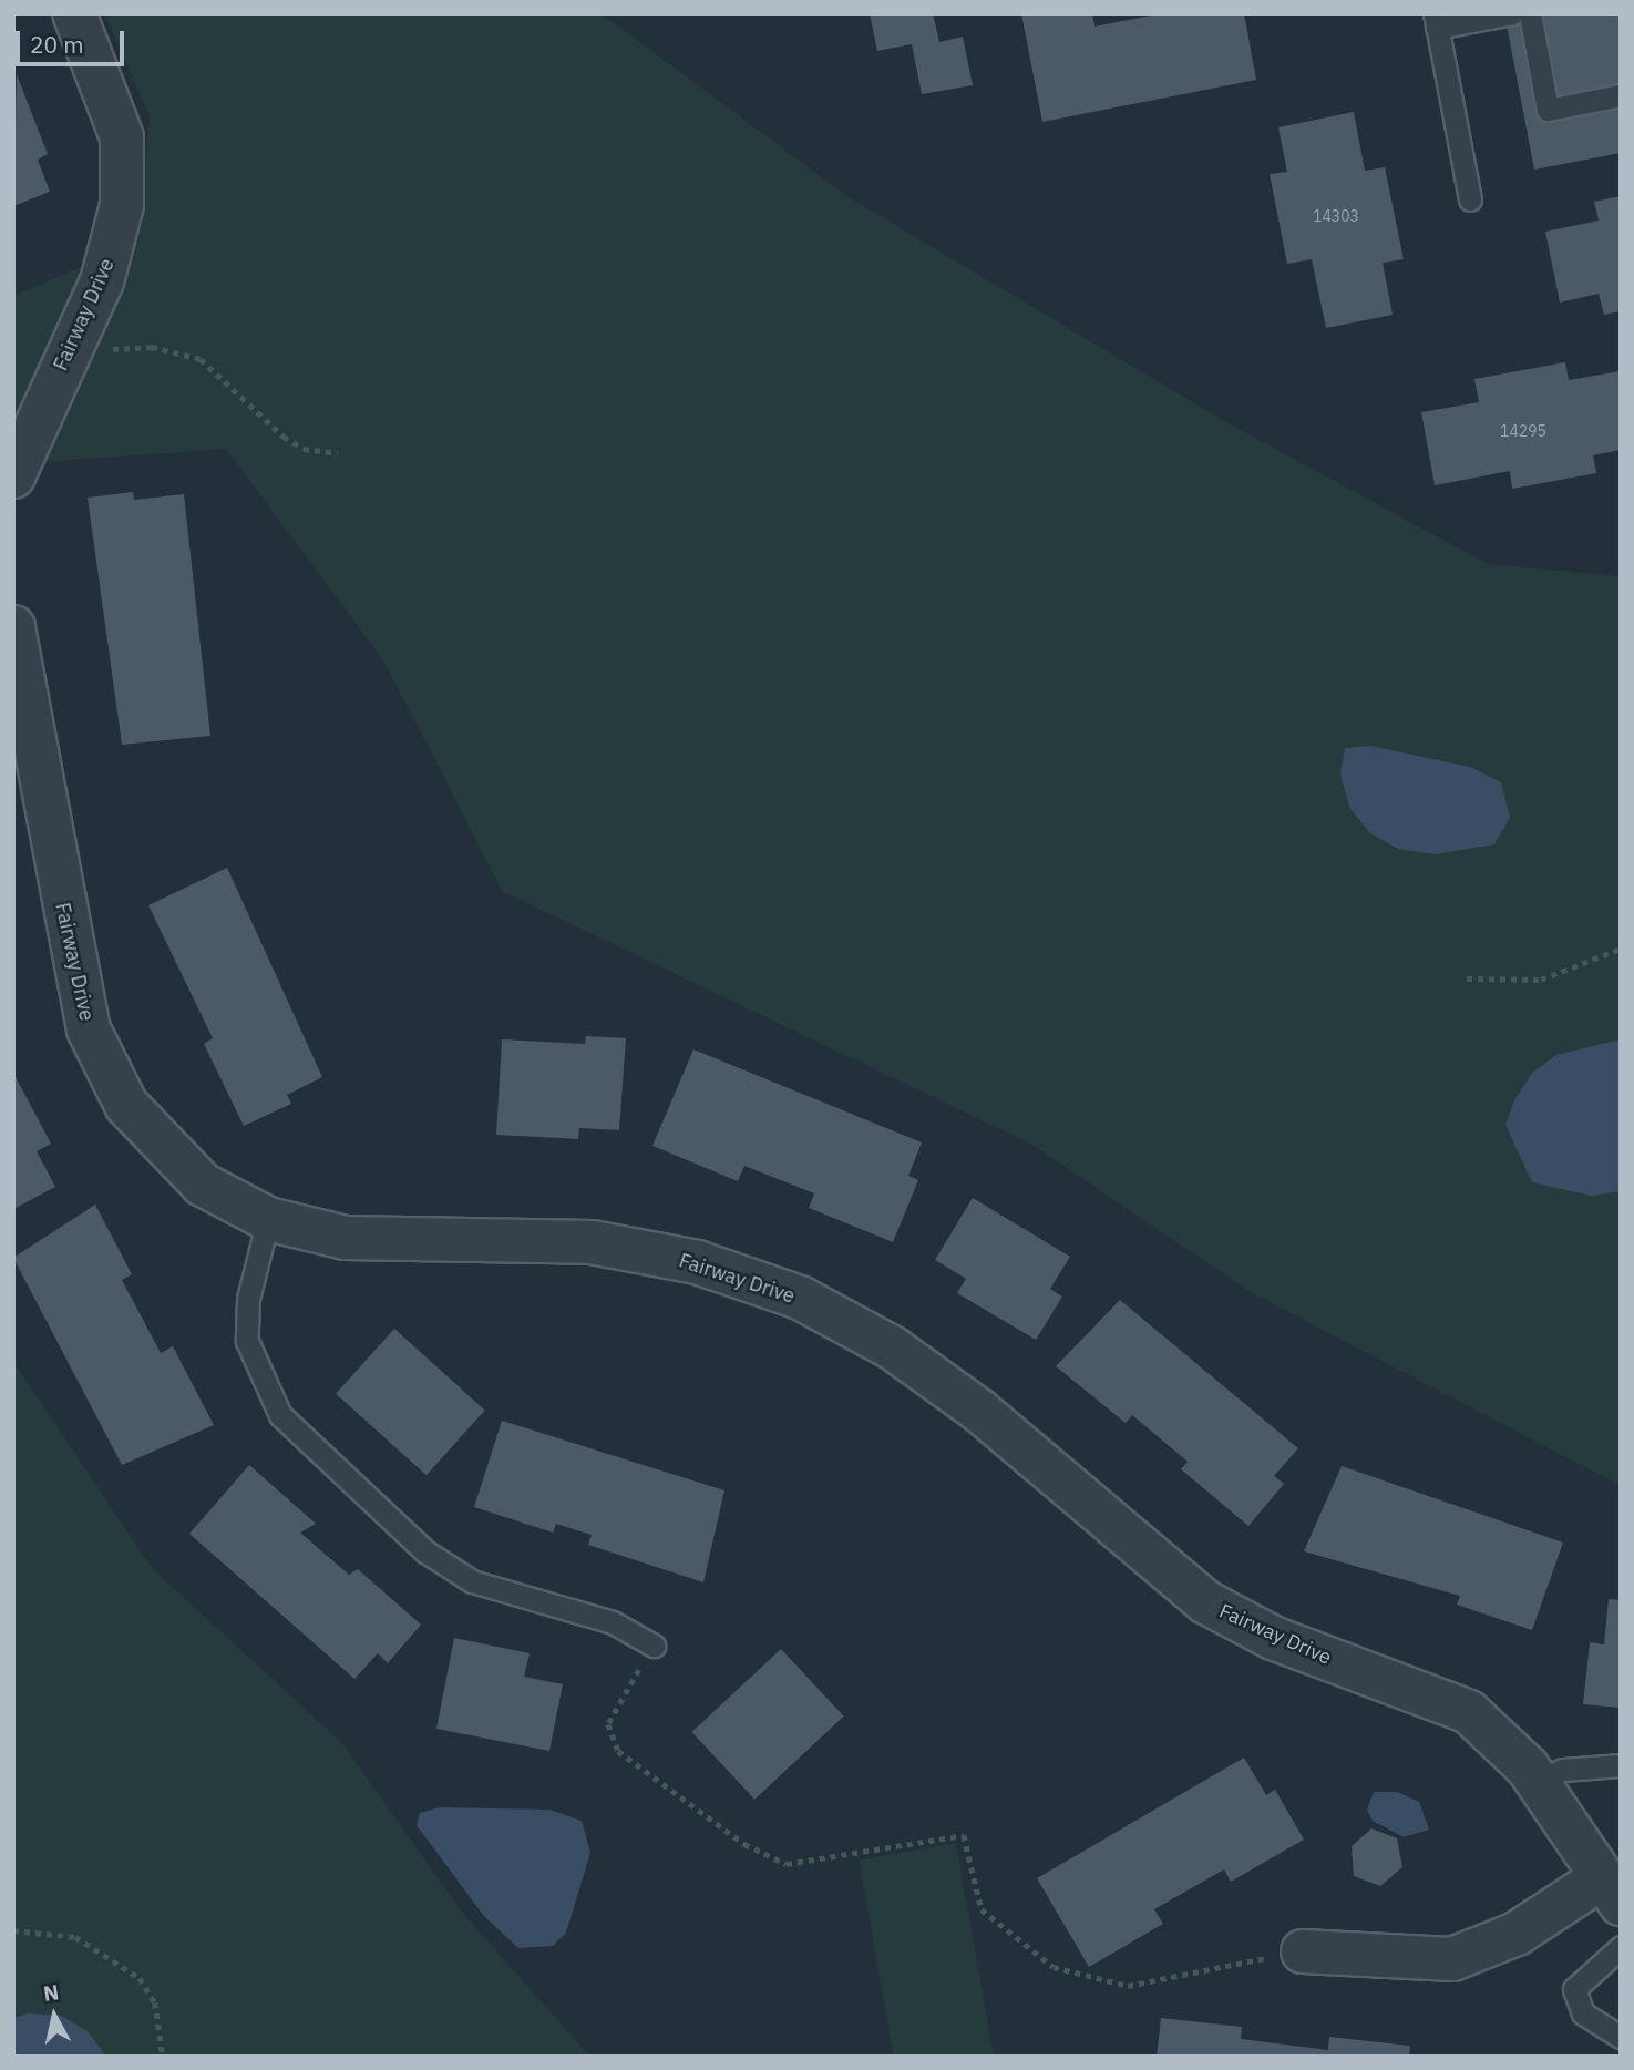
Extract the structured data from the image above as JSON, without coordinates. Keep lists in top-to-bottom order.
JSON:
{
  "streets": {
    "street": ["Fairway Drive"]
  },
  "house_numbers": ["14303", "14295"],
  "scale_bar": "20 m",
  "north": "top"
}
